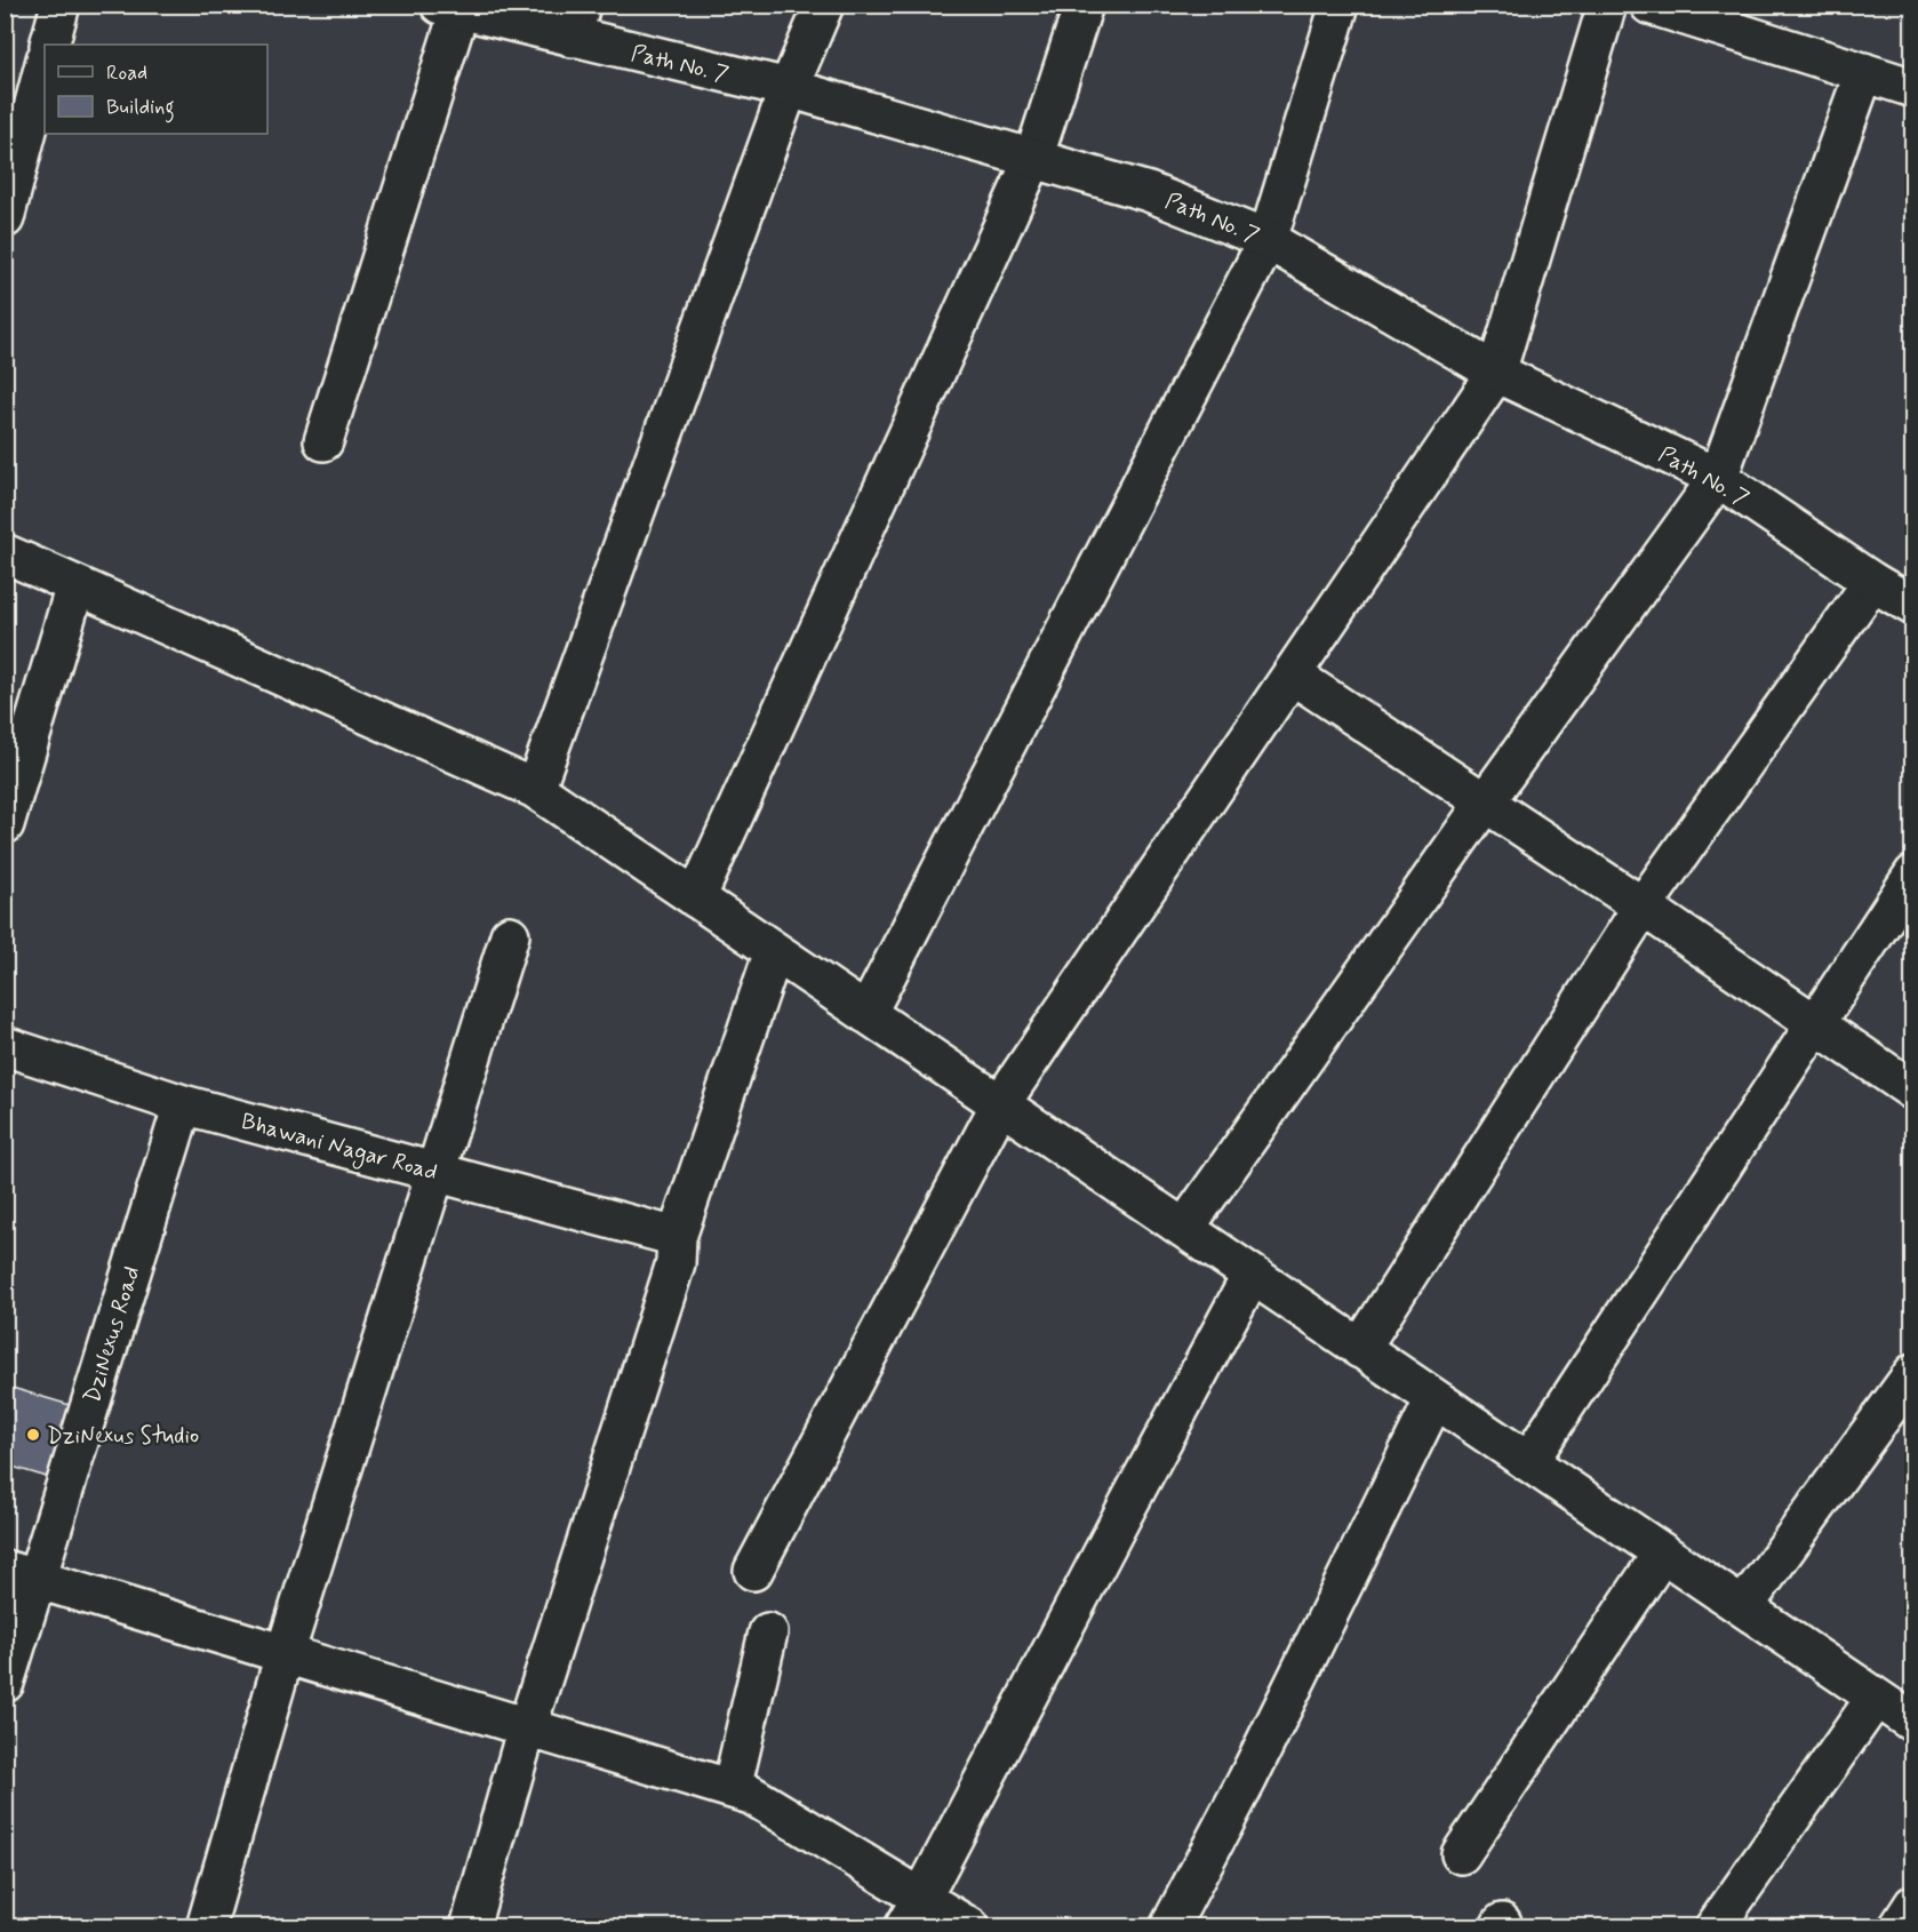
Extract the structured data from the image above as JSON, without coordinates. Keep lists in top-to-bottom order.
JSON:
{
  "streets": {
    "street": ["Path No. 7", "Bhawani Nagar Road", "DziNexus Road"]
  },
  "crossings": [
    ["Bhawani Nagar Road", "DziNexus Road"]
  ],
  "places": ["DziNexus Studio"],
  "legend": ["Road", "Building"]
}
